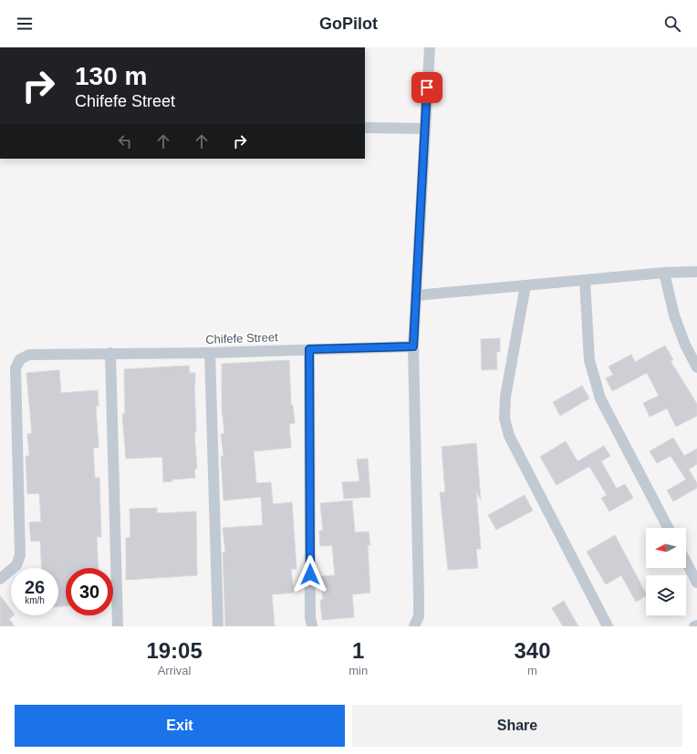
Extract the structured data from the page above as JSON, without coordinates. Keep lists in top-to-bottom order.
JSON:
{
  "streets": {
    "street": ["Chifefe Street"]
  },
  "north": "left",
  "page": {
    "header": "GoPilot",
    "turn": ["130 m", "Chifefe Street"],
    "speed": "26 km/h",
    "limit": "30",
    "eta": [
      "19:05",
      "Arrival",
      "1",
      "min",
      "340",
      "m"
    ],
    "buttons": ["Exit", "Share"]
  }
}
